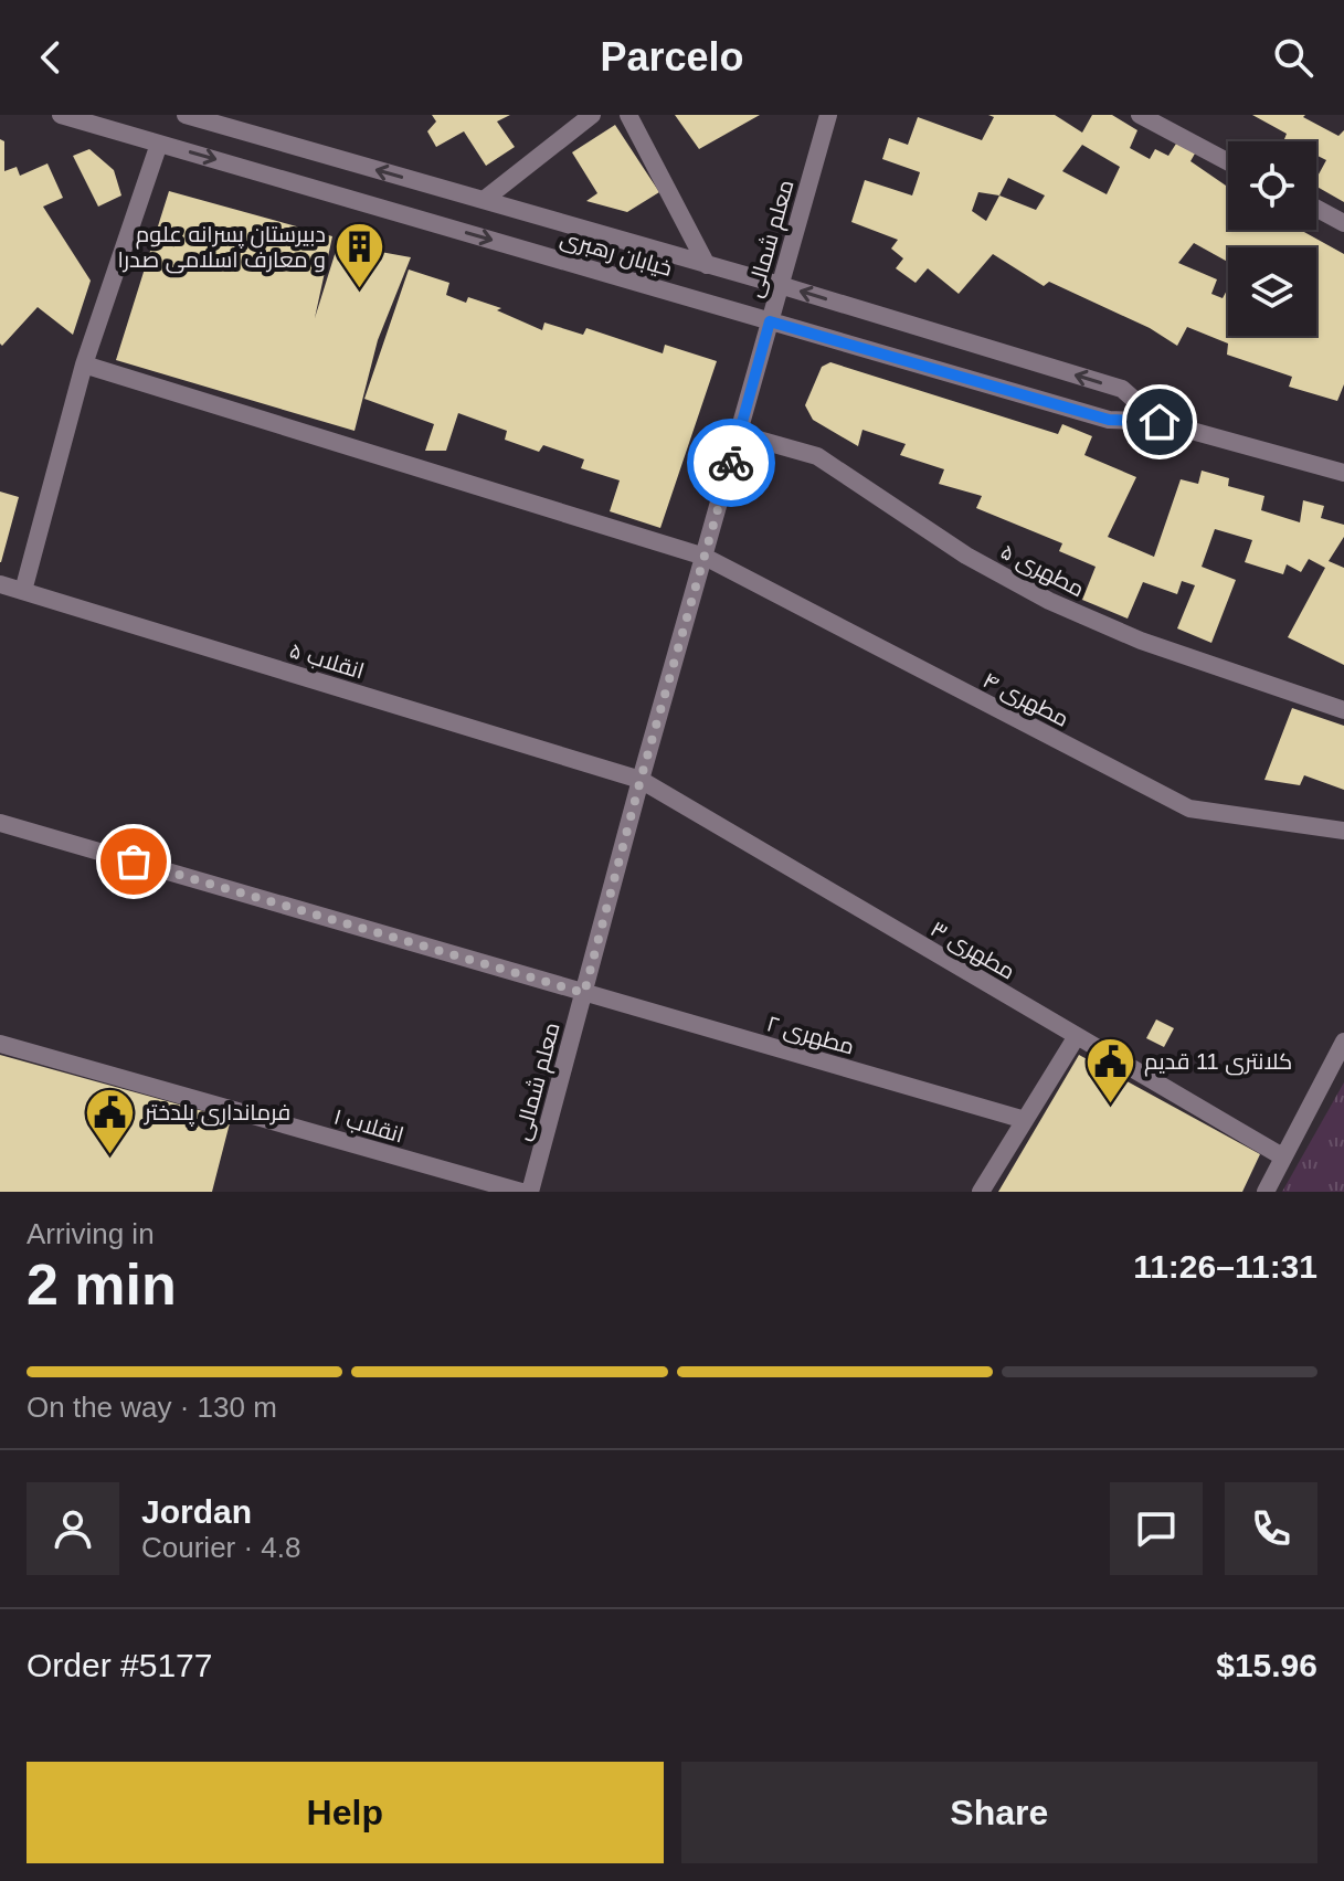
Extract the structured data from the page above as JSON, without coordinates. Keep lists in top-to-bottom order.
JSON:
{
  "streets": {
    "street": [
      "معلم شمالی",
      "خیابان رهبری",
      "مطهری ۵",
      "انقلاب ۵",
      "مطهری ۴",
      "مطهری ۳",
      "مطهری ۲",
      "انقلاب ۱"
    ]
  },
  "crossings": [
    ["معلم شمالی", "خیابان رهبری"],
    ["معلم شمالی", "مطهری ۵"],
    ["معلم شمالی", "انقلاب ۵"],
    ["معلم شمالی", "مطهری ۴"],
    ["معلم شمالی", "مطهری ۳"],
    ["معلم شمالی", "مطهری ۲"],
    ["انقلاب ۵", "مطهری ۳"]
  ],
  "places": {
    "building": ["دبیرستان پسرانه علوم و معارف اسلامی صدرا"],
    "public building": ["کلانتری 11 قدیم", "فرمانداری پلدختر"]
  },
  "page": {
    "header": "Parcelo",
    "heading": ["2 min", "Arriving in", "11:26–11:31"],
    "panel": [
      "Jordan",
      "Courier · 4.8",
      "Order #5177",
      "$15.96"
    ],
    "bar": "On the way · 130 m",
    "buttons": ["Help", "Share"]
  }
}
